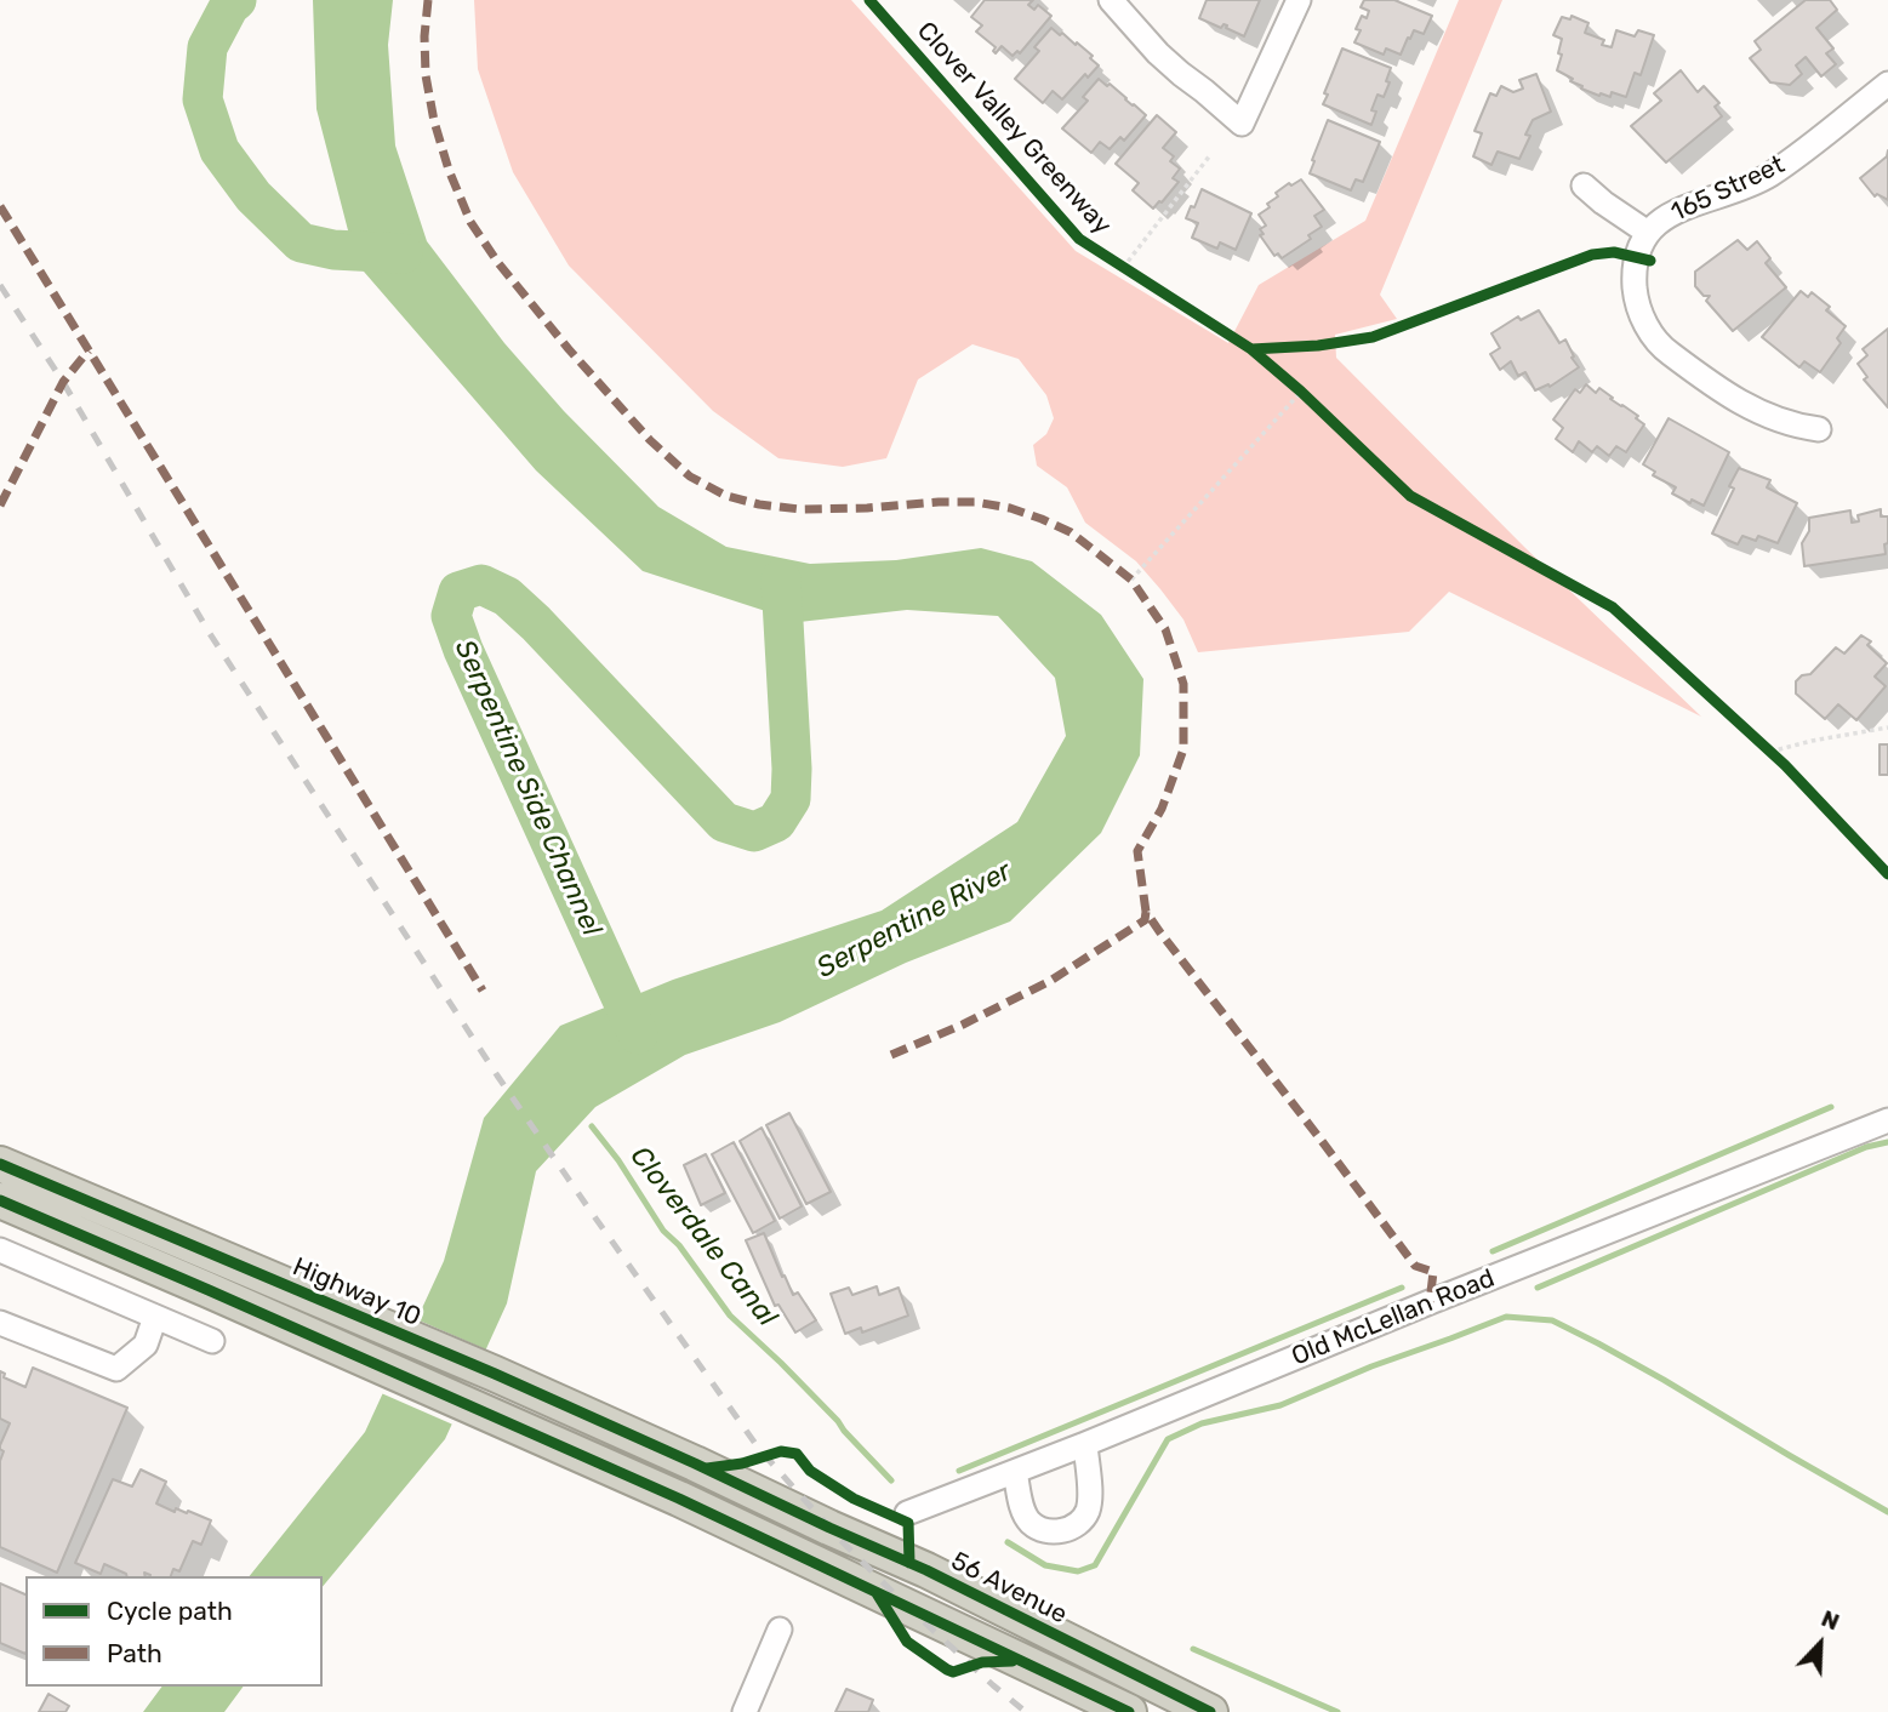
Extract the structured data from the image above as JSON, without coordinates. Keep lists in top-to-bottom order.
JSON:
{
  "streets": {
    "highway": ["Highway 10", "56 Avenue"],
    "street": ["165 Street", "Old McLellan Road"],
    "cycle path": ["Clover Valley Greenway"]
  },
  "crossings": [
    ["Highway 10", "56 Avenue"]
  ],
  "water": ["Serpentine Side Channel", "Serpentine River", "Cloverdale Canal"],
  "legend": ["Cycle path", "Path"],
  "north": "top right"
}
